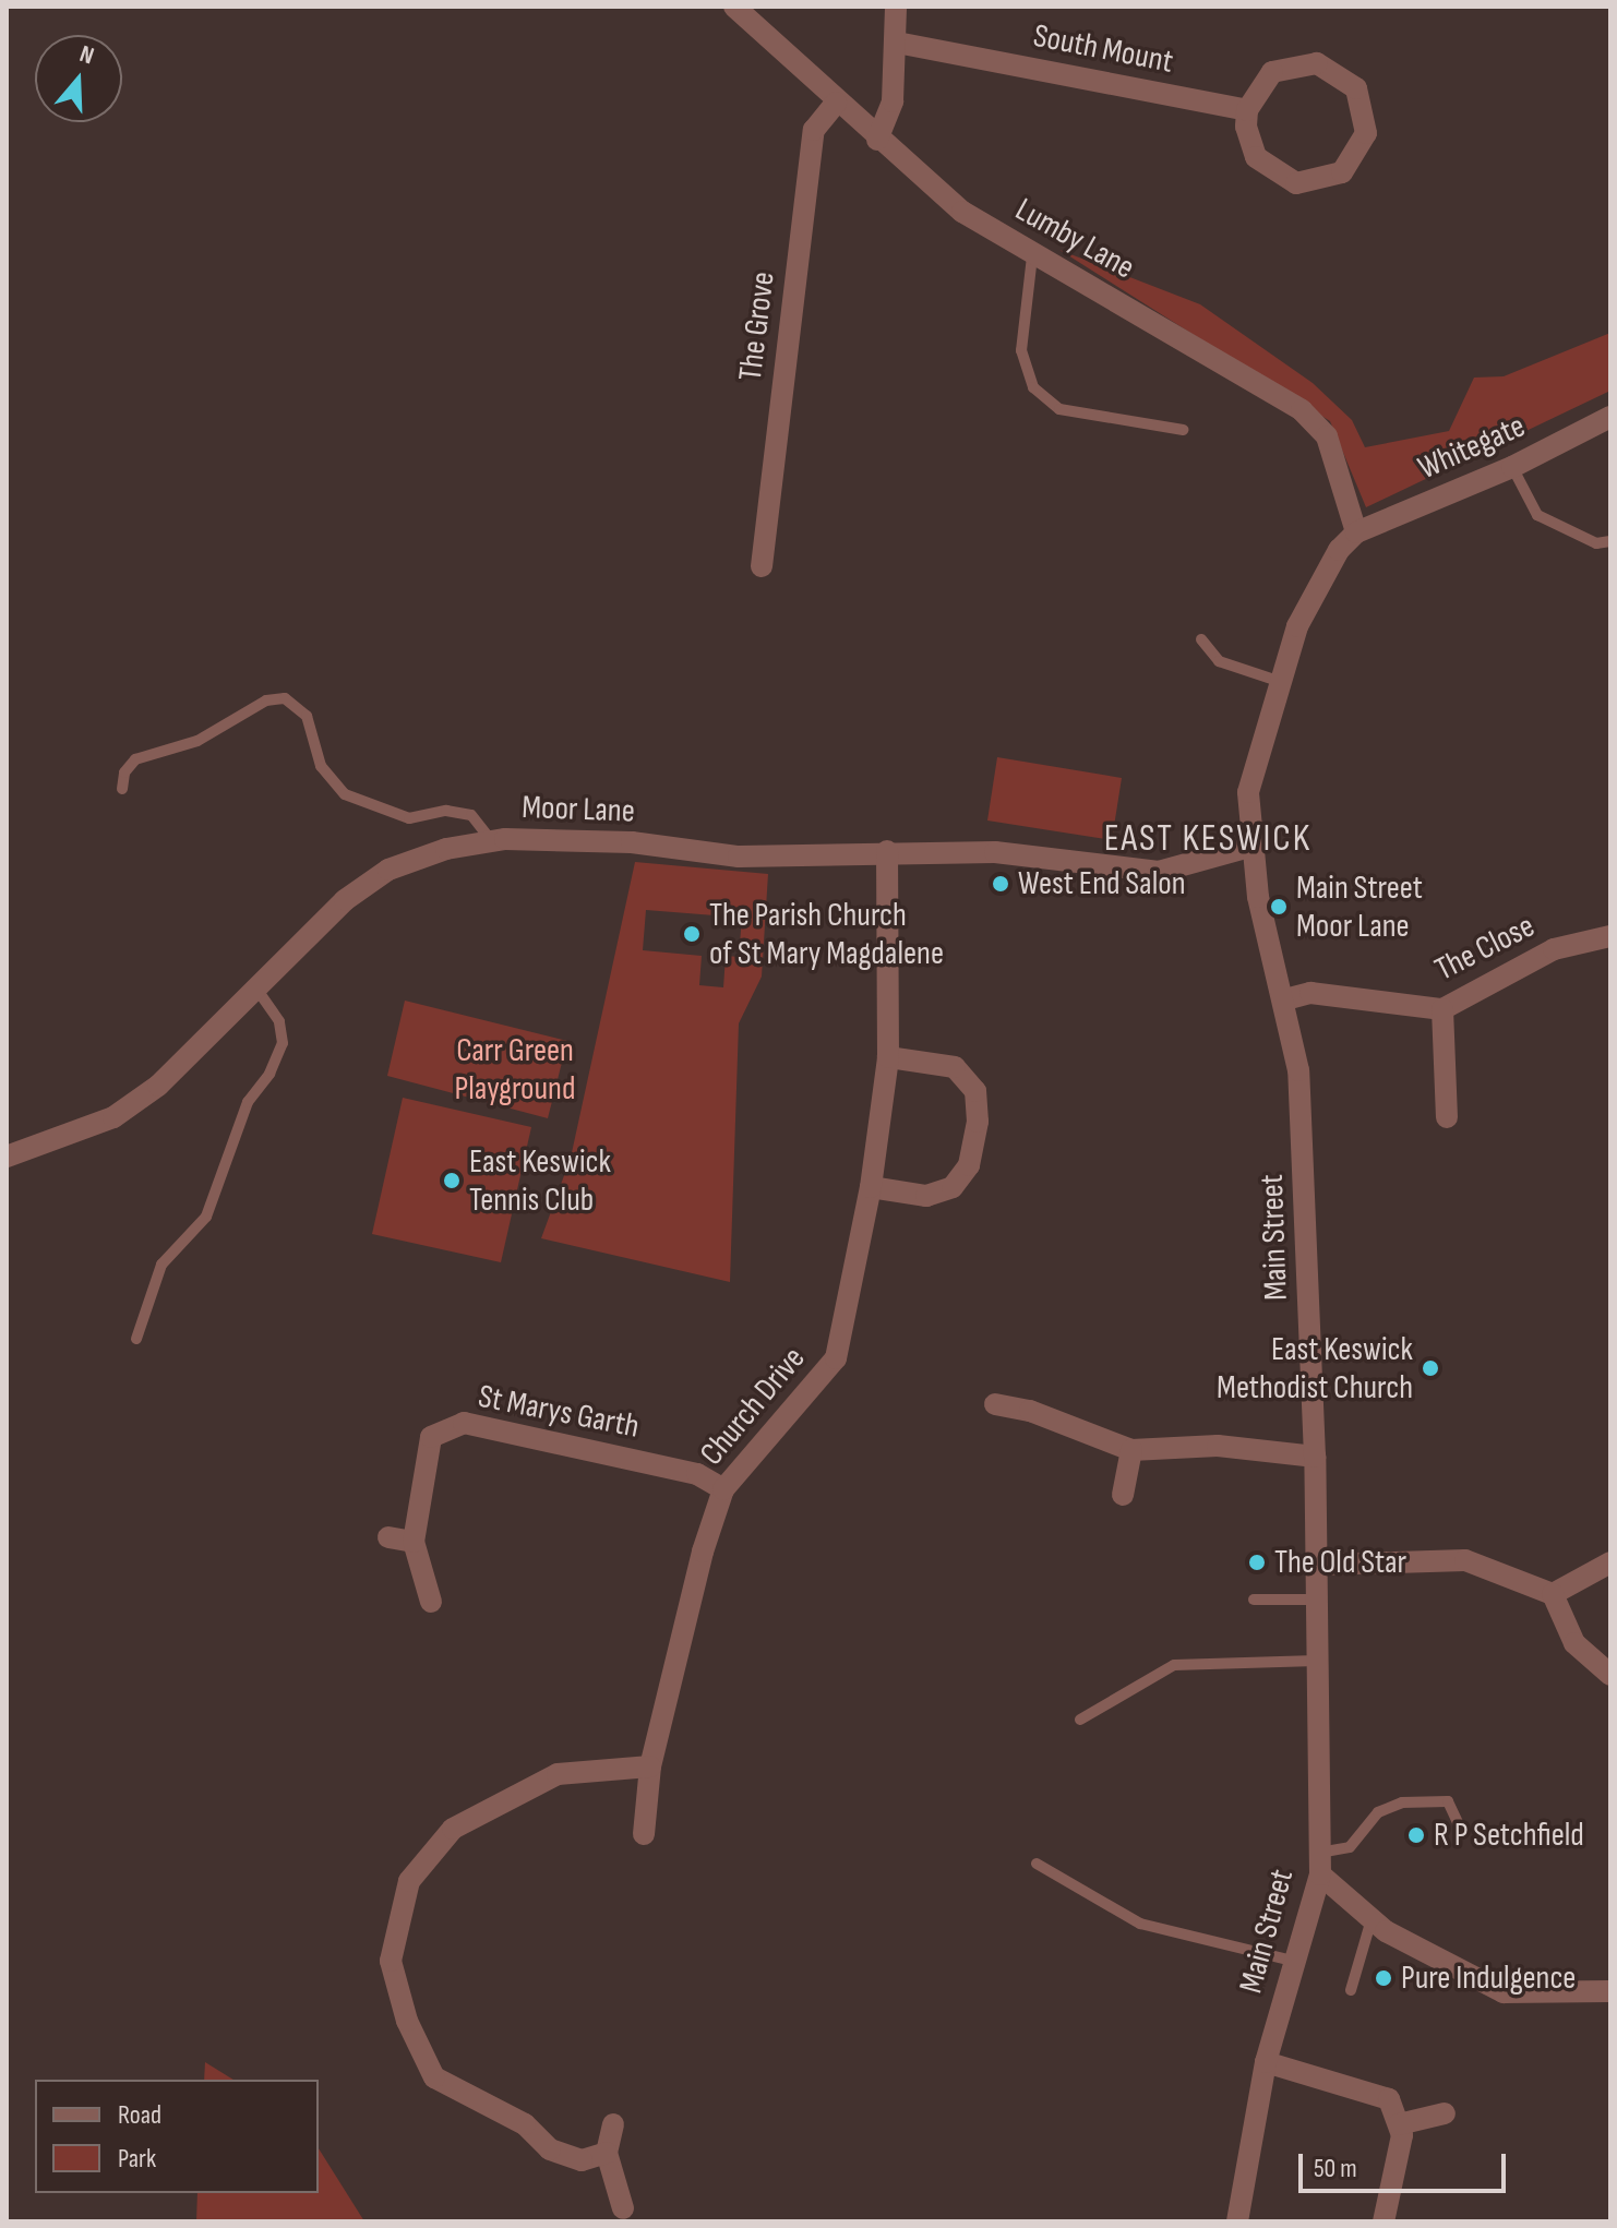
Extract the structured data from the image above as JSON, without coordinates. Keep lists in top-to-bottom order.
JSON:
{
  "streets": {
    "street": [
      "South Mount",
      "Lumby Lane",
      "The Grove",
      "Whitegate",
      "Moor Lane",
      "The Close",
      "Main Street",
      "Church Drive",
      "St Marys Garth"
    ]
  },
  "crossings": [
    ["Lumby Lane", "The Grove"],
    ["Lumby Lane", "Whitegate"],
    ["Lumby Lane", "Main Street"],
    ["Whitegate", "Main Street"],
    ["Moor Lane", "Main Street"],
    ["Moor Lane", "Church Drive"],
    ["The Close", "Main Street"],
    ["Church Drive", "St Marys Garth"]
  ],
  "districts": ["EAST KESWICK"],
  "parks": ["Carr Green Playground"],
  "places": [
    "West End Salon",
    "Main Street Moor Lane",
    "The Parish Church of St Mary Magdalene",
    "East Keswick Tennis Club",
    "East Keswick Methodist Church",
    "The Old Star",
    "R P Setchfield",
    "Pure Indulgence"
  ],
  "legend": ["Road", "Park"],
  "scale_bar": "50 m",
  "north": "top"
}
